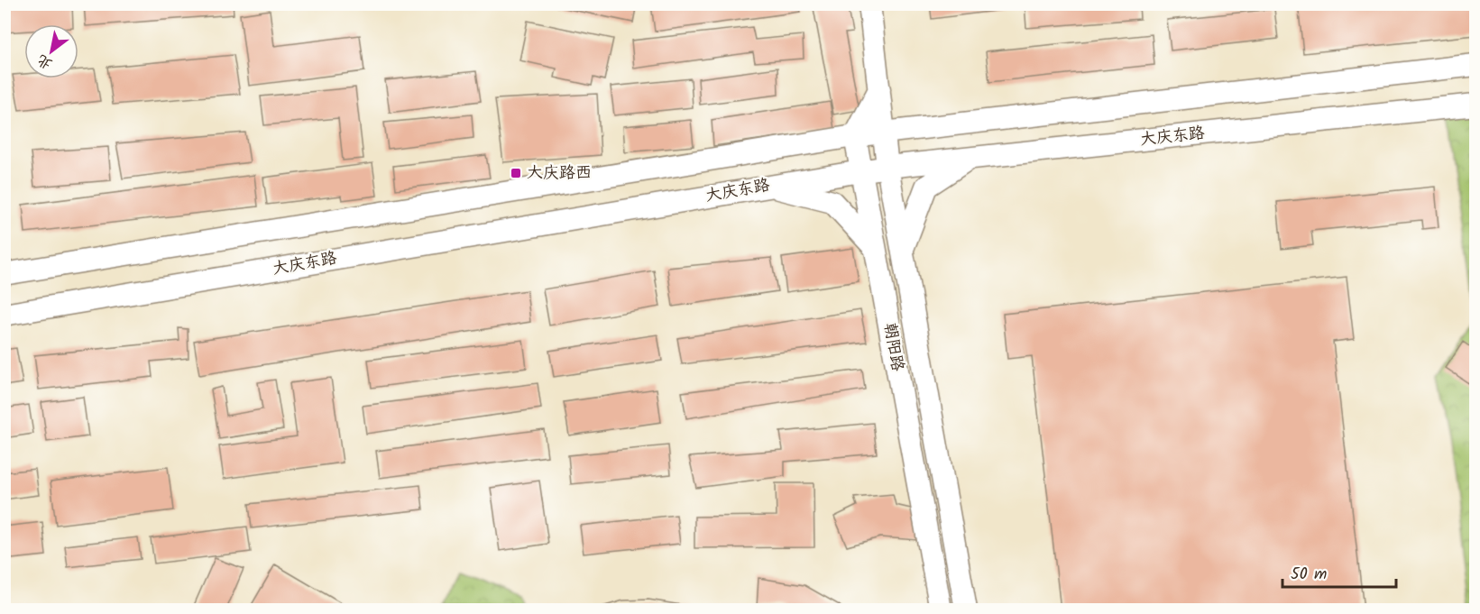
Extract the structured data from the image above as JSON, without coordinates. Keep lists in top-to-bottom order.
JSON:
{
  "streets": {
    "main road": ["大庆东路", "朝阳路"]
  },
  "crossings": [
    ["大庆东路", "朝阳路"]
  ],
  "places": {
    "transit": ["大庆路西"]
  },
  "scale_bar": "50 m",
  "north": "bottom left"
}
